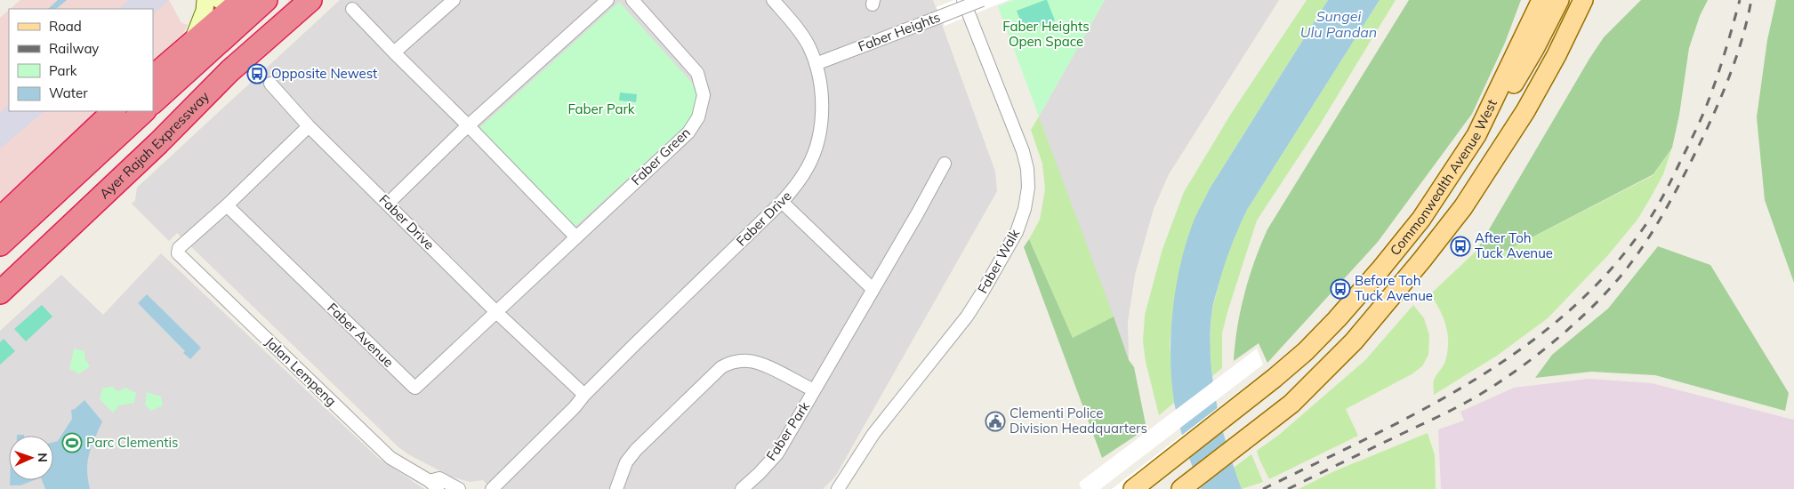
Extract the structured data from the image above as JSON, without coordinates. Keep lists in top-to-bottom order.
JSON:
{
  "streets": {
    "highway": ["Ayer Rajah Expressway"],
    "main road": ["Commonwealth Avenue West"],
    "street": [
      "Faber Heights",
      "Faber Green",
      "Faber Drive",
      "Faber Walk",
      "Faber Avenue",
      "Jalan Lempeng",
      "Faber Park"
    ]
  },
  "crossings": [
    ["Faber Heights", "Faber Drive"],
    ["Faber Green", "Faber Drive"],
    ["Faber Green", "Faber Avenue"],
    ["Faber Drive", "Faber Avenue"],
    ["Faber Avenue", "Jalan Lempeng"]
  ],
  "water": ["Sungei Ulu Pandan"],
  "parks": ["Faber Heights Open Space", "Faber Park"],
  "places": {
    "bus stop": ["Opposite Newest", "After Toh Tuck Avenue", "Before Toh Tuck Avenue"],
    "public building": ["Clementi Police Division Headquarters"],
    "sports": ["Parc Clementis"]
  },
  "legend": [
    "Road",
    "Railway",
    "Park",
    "Water"
  ],
  "north": "right"
}
